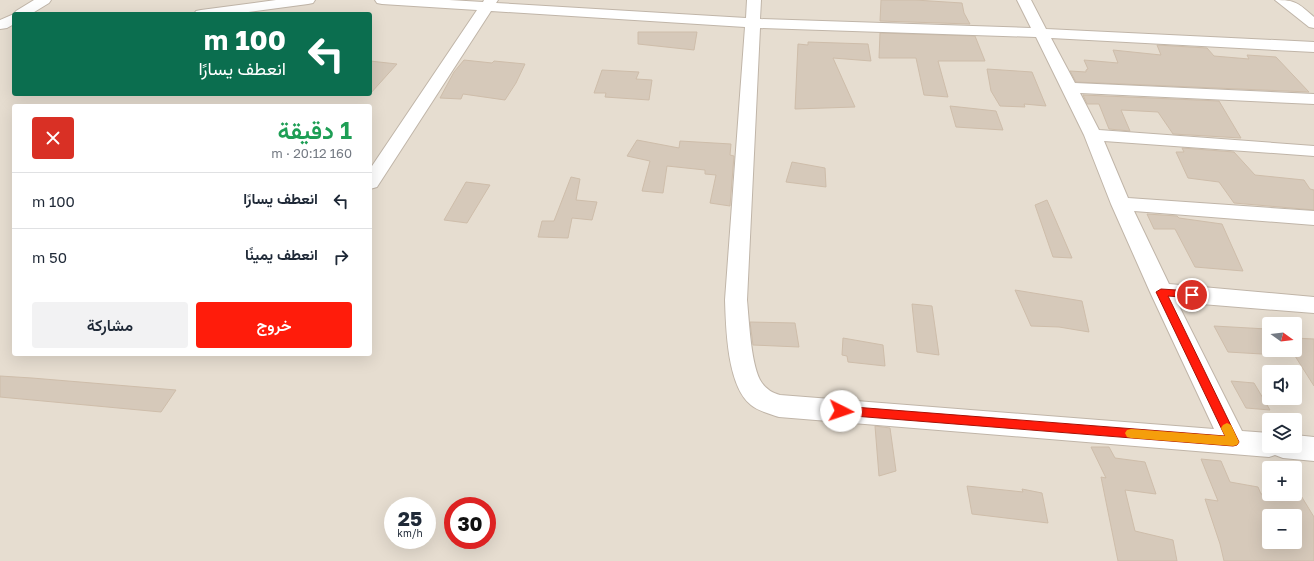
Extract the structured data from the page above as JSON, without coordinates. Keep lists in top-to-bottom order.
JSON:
{
  "north": "right",
  "page": {
    "turn": ["100 m", "انعطف يسارًا"],
    "heading": ["1 دقيقة", "160 m · 20:12"],
    "list": [
      {
        "name": "انعطف يسارًا",
        "value": "100 m"
      },
      {
        "name": "انعطف يمينًا",
        "value": "50 m"
      }
    ],
    "buttons": ["خروج", "مشاركة"],
    "map_buttons": ["+", "−"],
    "speed": "25 km/h",
    "limit": "30"
  }
}
